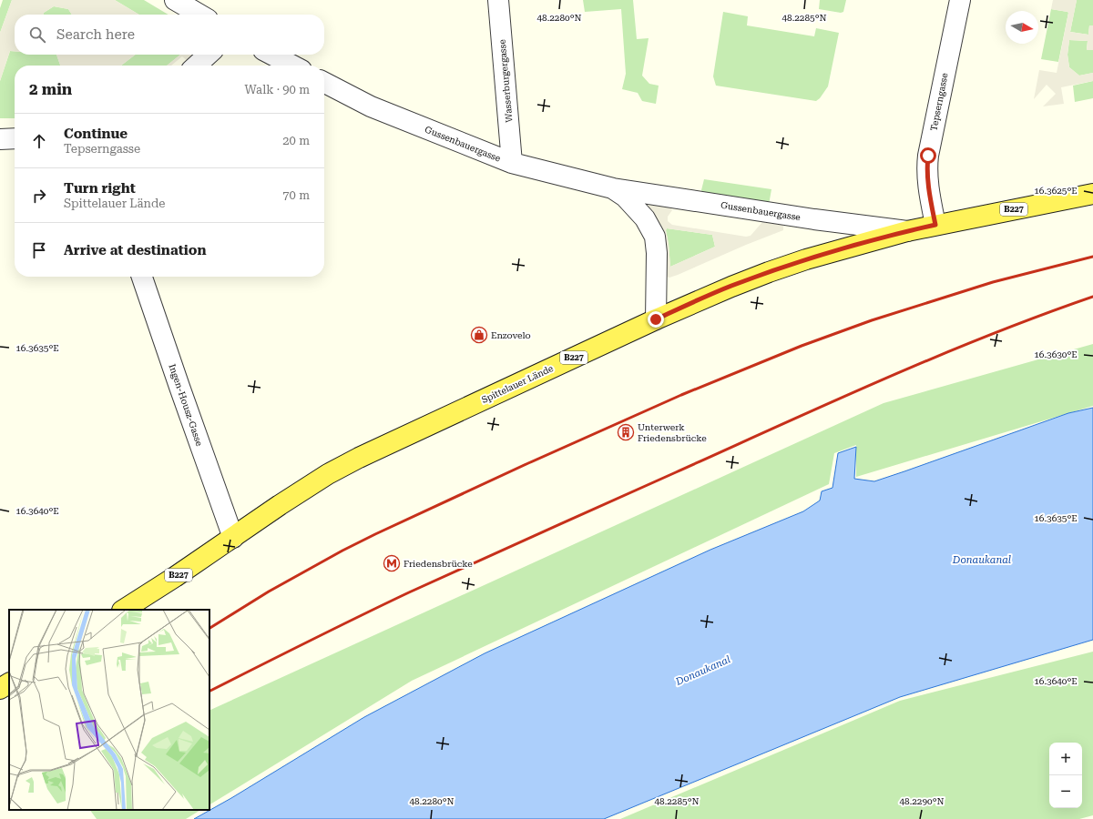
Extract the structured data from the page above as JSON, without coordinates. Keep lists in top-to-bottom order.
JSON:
{
  "streets": {
    "main road": ["B227", "Spittelauer Lände"],
    "street": [
      "Wasserburgergasse",
      "Tepserngasse",
      "Gussenbauergasse",
      "Ingen-Housz-Gasse"
    ]
  },
  "crossings": [
    ["Wasserburgergasse", "Gussenbauergasse"],
    ["Tepserngasse", "Spittelauer Lände"],
    ["Gussenbauergasse", "Spittelauer Lände"],
    ["Spittelauer Lände", "Ingen-Housz-Gasse"]
  ],
  "water": ["Donaukanal"],
  "places": {
    "shop": ["Enzovelo"],
    "building": ["Unterwerk Friedensbrücke"],
    "metro station": ["Friedensbrücke"]
  },
  "north": "right",
  "page": {
    "search": "Search here",
    "heading": ["2 min", "Walk · 90 m"],
    "list": [
      ["Continue", "Tepserngasse", "20 m"],
      ["Turn right", "Spittelauer Lände", "70 m"],
      "Arrive at destination"
    ],
    "map_buttons": ["+", "−"]
  },
  "coordinates": [
    "48.2280°N",
    "48.2285°N",
    "16.3625°E",
    "16.3635°E",
    "16.3630°E",
    "16.3640°E",
    "48.2290°N"
  ]
}
